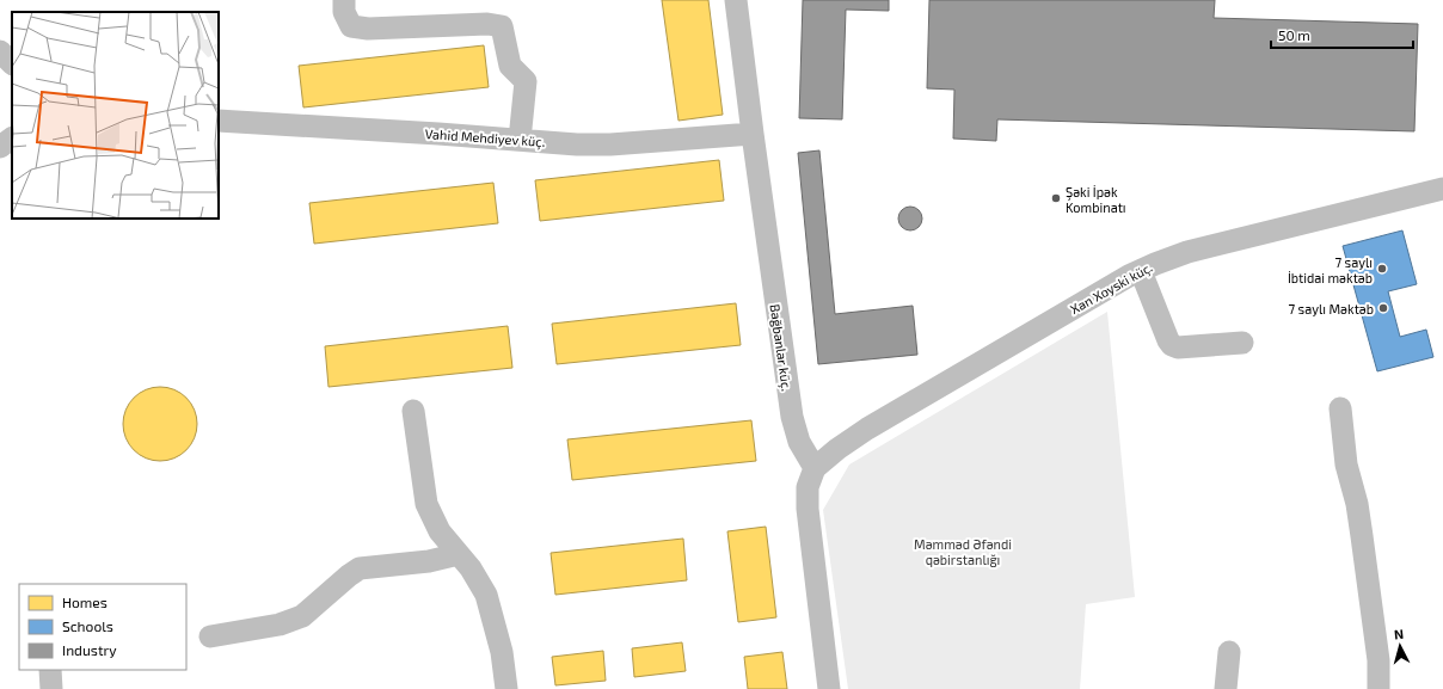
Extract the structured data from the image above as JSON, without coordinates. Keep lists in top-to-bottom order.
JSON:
{
  "streets": {
    "street": ["Vahid Mehdiyev küç.", "Xan Xoyski küç.", "Bağbanlar küç."]
  },
  "crossings": [
    ["Vahid Mehdiyev küç.", "Bağbanlar küç."],
    ["Xan Xoyski küç.", "Bağbanlar küç."]
  ],
  "parks": ["Məmməd Əfəndi qəbirstanlığı"],
  "places": ["Şəki İpək Kombinatı", "7 saylı İbtidai məktəb", "7 saylı Məktəb"],
  "legend": ["Homes", "Schools", "Industry"],
  "scale_bar": "50 m",
  "north": "top"
}
